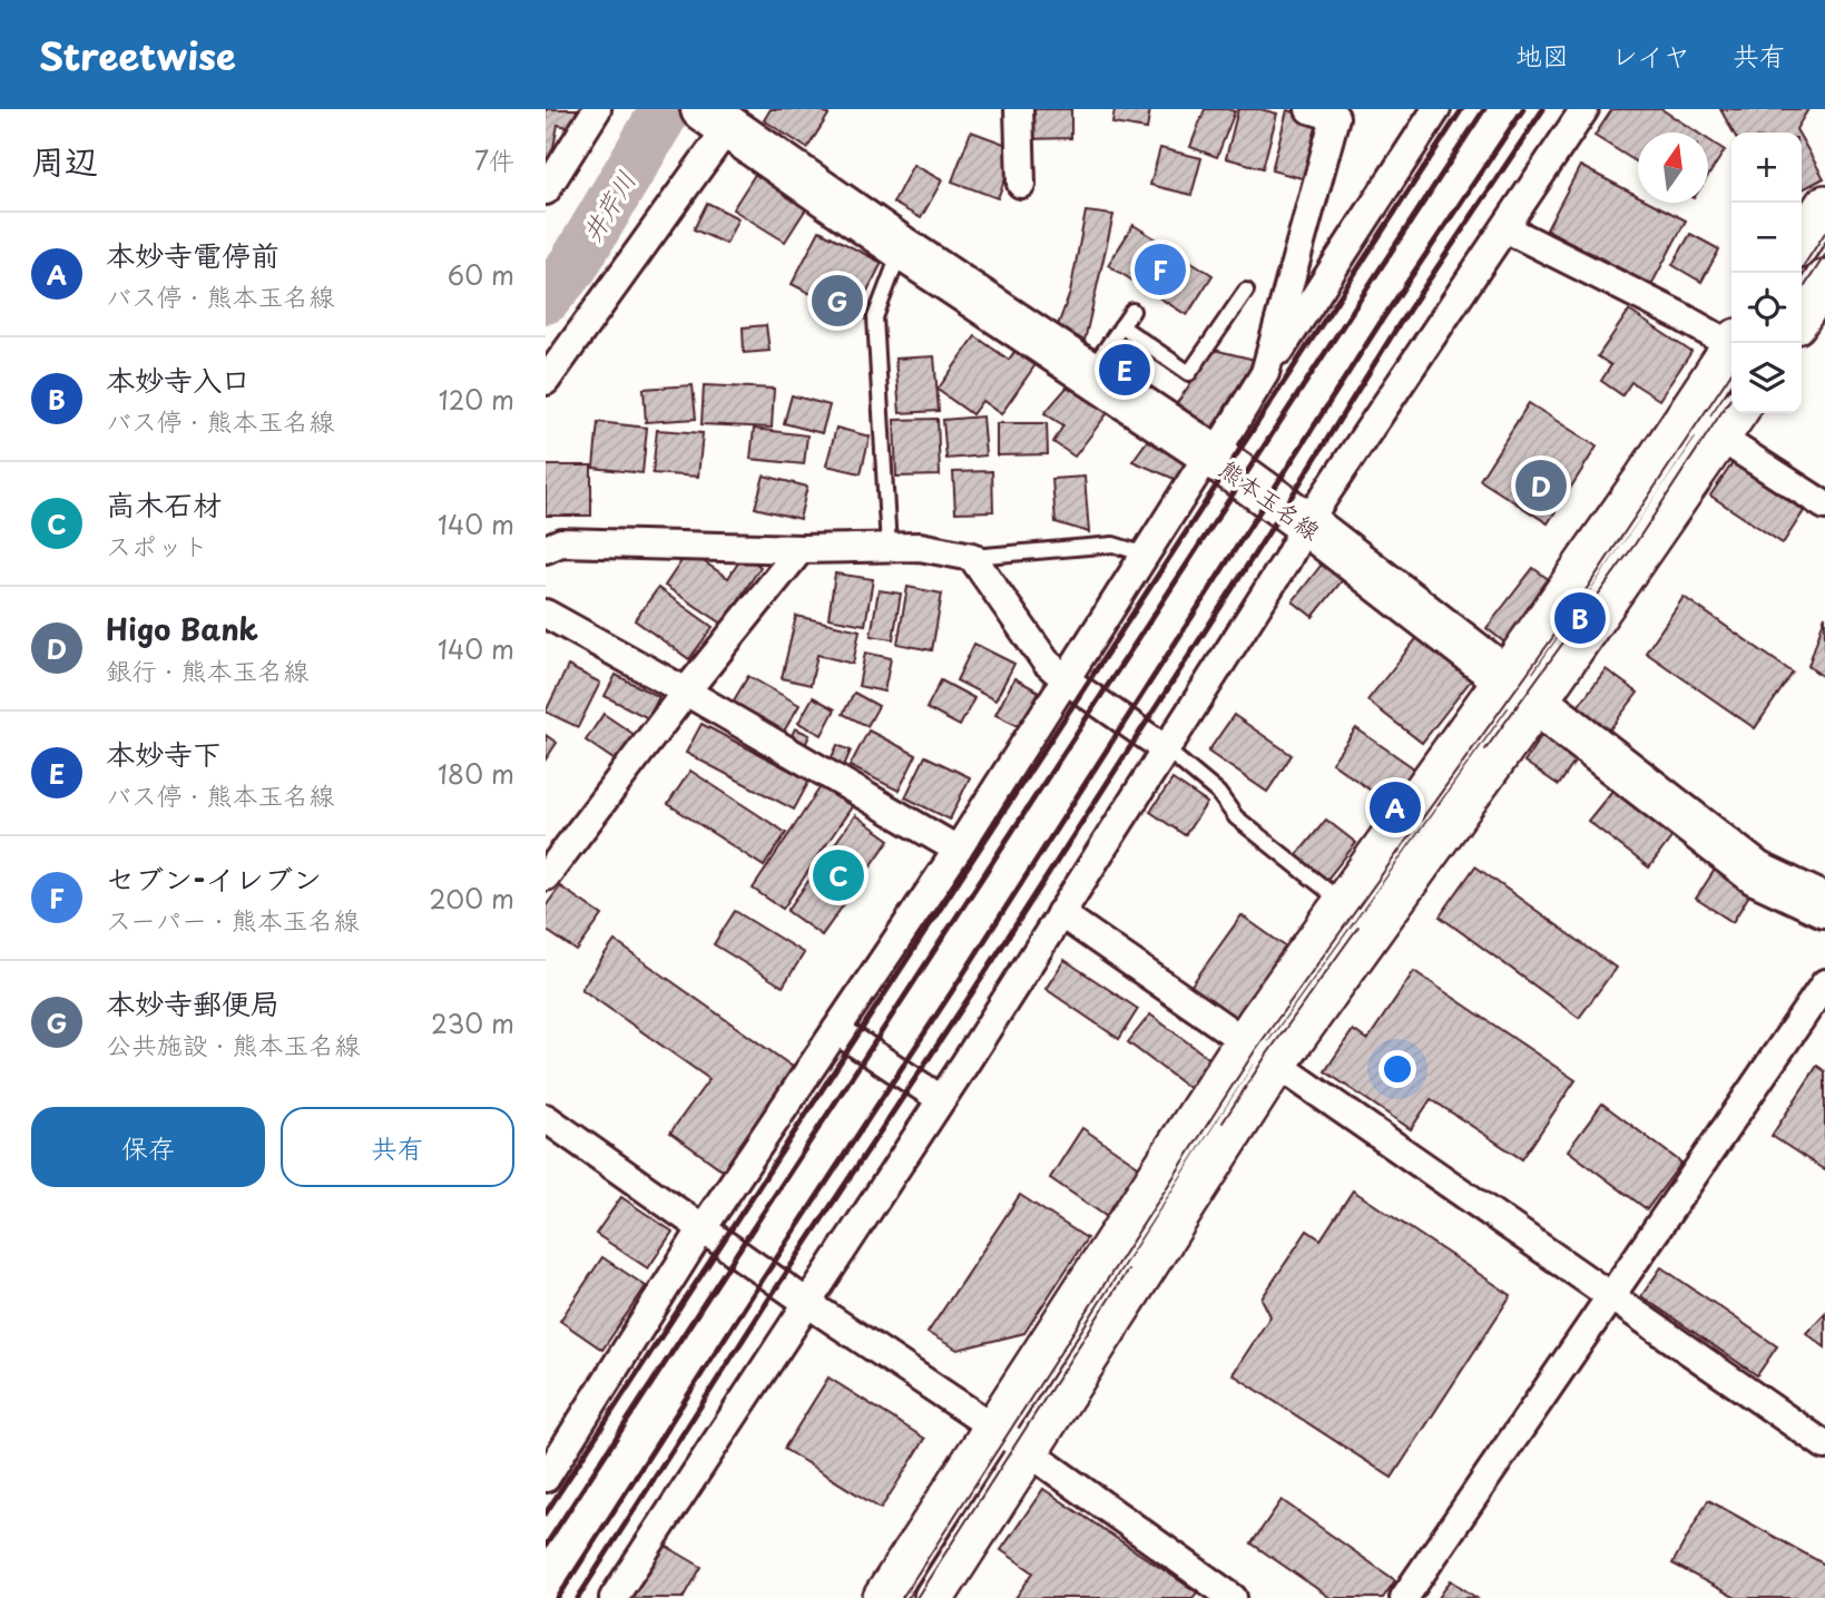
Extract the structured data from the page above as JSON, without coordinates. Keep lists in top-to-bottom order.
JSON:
{
  "streets": {
    "main road": ["熊本玉名線"]
  },
  "water": ["井芹川"],
  "north": "top",
  "page": {
    "header": "Streetwise",
    "nav": ["地図", "レイヤ", "共有"],
    "heading": ["周辺", "7件"],
    "map_buttons": ["+", "−"],
    "list": [
      {
        "mark": "A",
        "name": "本妙寺電停前",
        "note": "バス停 · 熊本玉名線",
        "value": "60 m"
      },
      {
        "mark": "B",
        "name": "本妙寺入口",
        "note": "バス停 · 熊本玉名線",
        "value": "120 m"
      },
      {
        "mark": "C",
        "name": "高木石材",
        "note": "スポット",
        "value": "140 m"
      },
      {
        "mark": "D",
        "name": "Higo Bank",
        "note": "銀行 · 熊本玉名線",
        "value": "140 m"
      },
      {
        "mark": "E",
        "name": "本妙寺下",
        "note": "バス停 · 熊本玉名線",
        "value": "180 m"
      },
      {
        "mark": "F",
        "name": "セブン-イレブン",
        "note": "スーパー · 熊本玉名線",
        "value": "200 m"
      },
      {
        "mark": "G",
        "name": "本妙寺郵便局",
        "note": "公共施設 · 熊本玉名線",
        "value": "230 m"
      }
    ],
    "pins": [
      "F",
      "G",
      "E",
      "D",
      "B",
      "A",
      "C"
    ],
    "buttons": ["保存", "共有"]
  }
}
